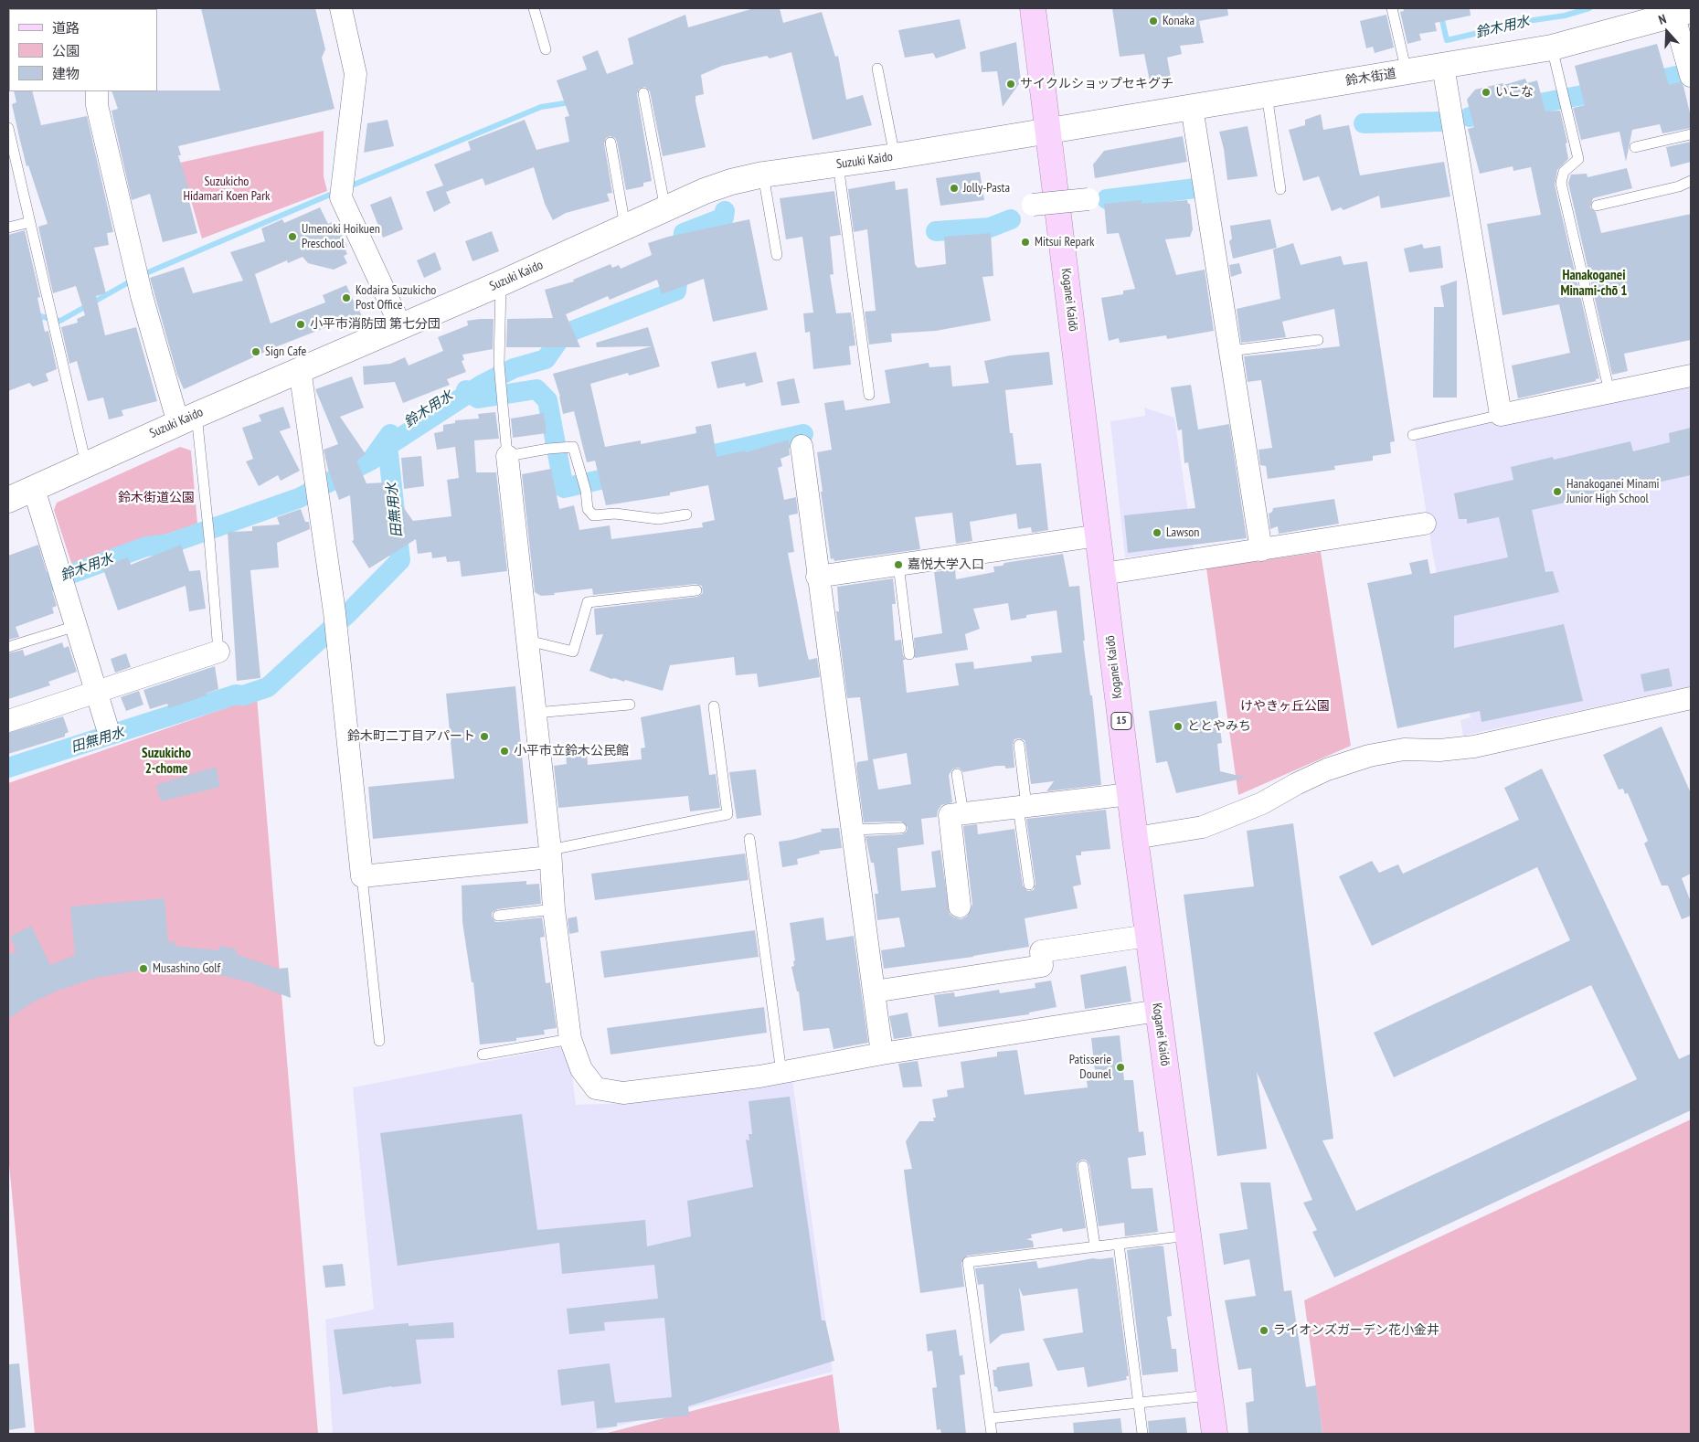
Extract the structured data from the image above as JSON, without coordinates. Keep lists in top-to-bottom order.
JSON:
{
  "streets": {
    "main road": [
      "鈴木街道",
      "Suzuki Kaido",
      "Koganei Kaidō",
      "15"
    ]
  },
  "crossings": [
    ["鈴木街道", "Suzuki Kaido"],
    ["鈴木街道", "Koganei Kaidō"],
    ["Suzuki Kaido", "Koganei Kaidō"]
  ],
  "districts": ["Hanakoganei Minami-chō 1", "Suzukicho 2-chome"],
  "water": ["鈴木用水", "田無用水"],
  "parks": ["Suzukicho Hidamari Koen Park", "鈴木街道公園", "けやきヶ丘公園"],
  "places": [
    "Konaka",
    "サイクルショップセキグチ",
    "いこな",
    "Jolly-Pasta",
    "Umenoki Hoikuen Preschool",
    "Mitsui Repark",
    "Kodaira Suzukicho Post Office",
    "小平市消防団 第七分団",
    "Sign Cafe",
    "Hanakoganei Minami Junior High School",
    "Lawson",
    "嘉悦大学入口",
    "ととやみち",
    "鈴木町二丁目アパート",
    "小平市立鈴木公民館",
    "Musashino Golf",
    "Patisserie Dounel",
    "ライオンズガーデン花小金井"
  ],
  "legend": ["道路", "公園", "建物"],
  "north": "top"
}
